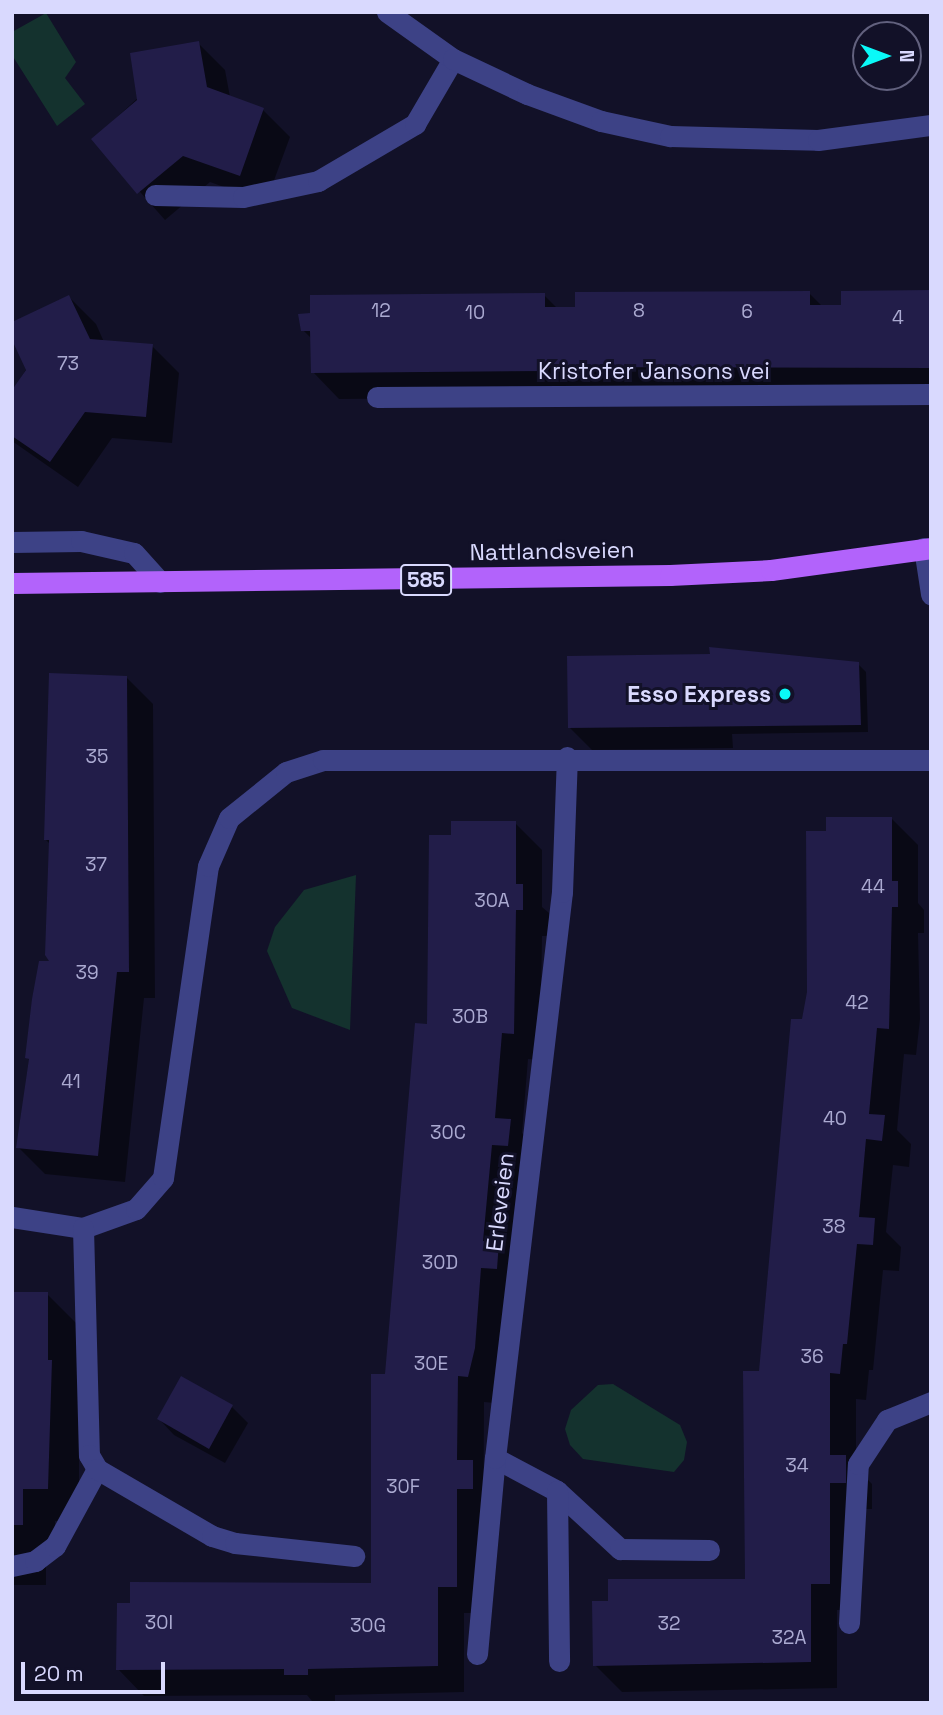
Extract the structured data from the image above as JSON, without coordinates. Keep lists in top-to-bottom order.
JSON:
{
  "streets": {
    "main road": ["Nattlandsveien", "585"],
    "street": ["Kristofer Jansons vei", "Erleveien"]
  },
  "places": ["Esso Express"],
  "house_numbers": [
    "12",
    "8",
    "6",
    "10",
    "4",
    "73",
    "35",
    "37",
    "44",
    "30A",
    "39",
    "42",
    "30B",
    "41",
    "40",
    "30C",
    "38",
    "30D",
    "36",
    "30E",
    "34",
    "30F",
    "30I",
    "32",
    "30G",
    "32A"
  ],
  "scale_bar": "20 m",
  "north": "right"
}
